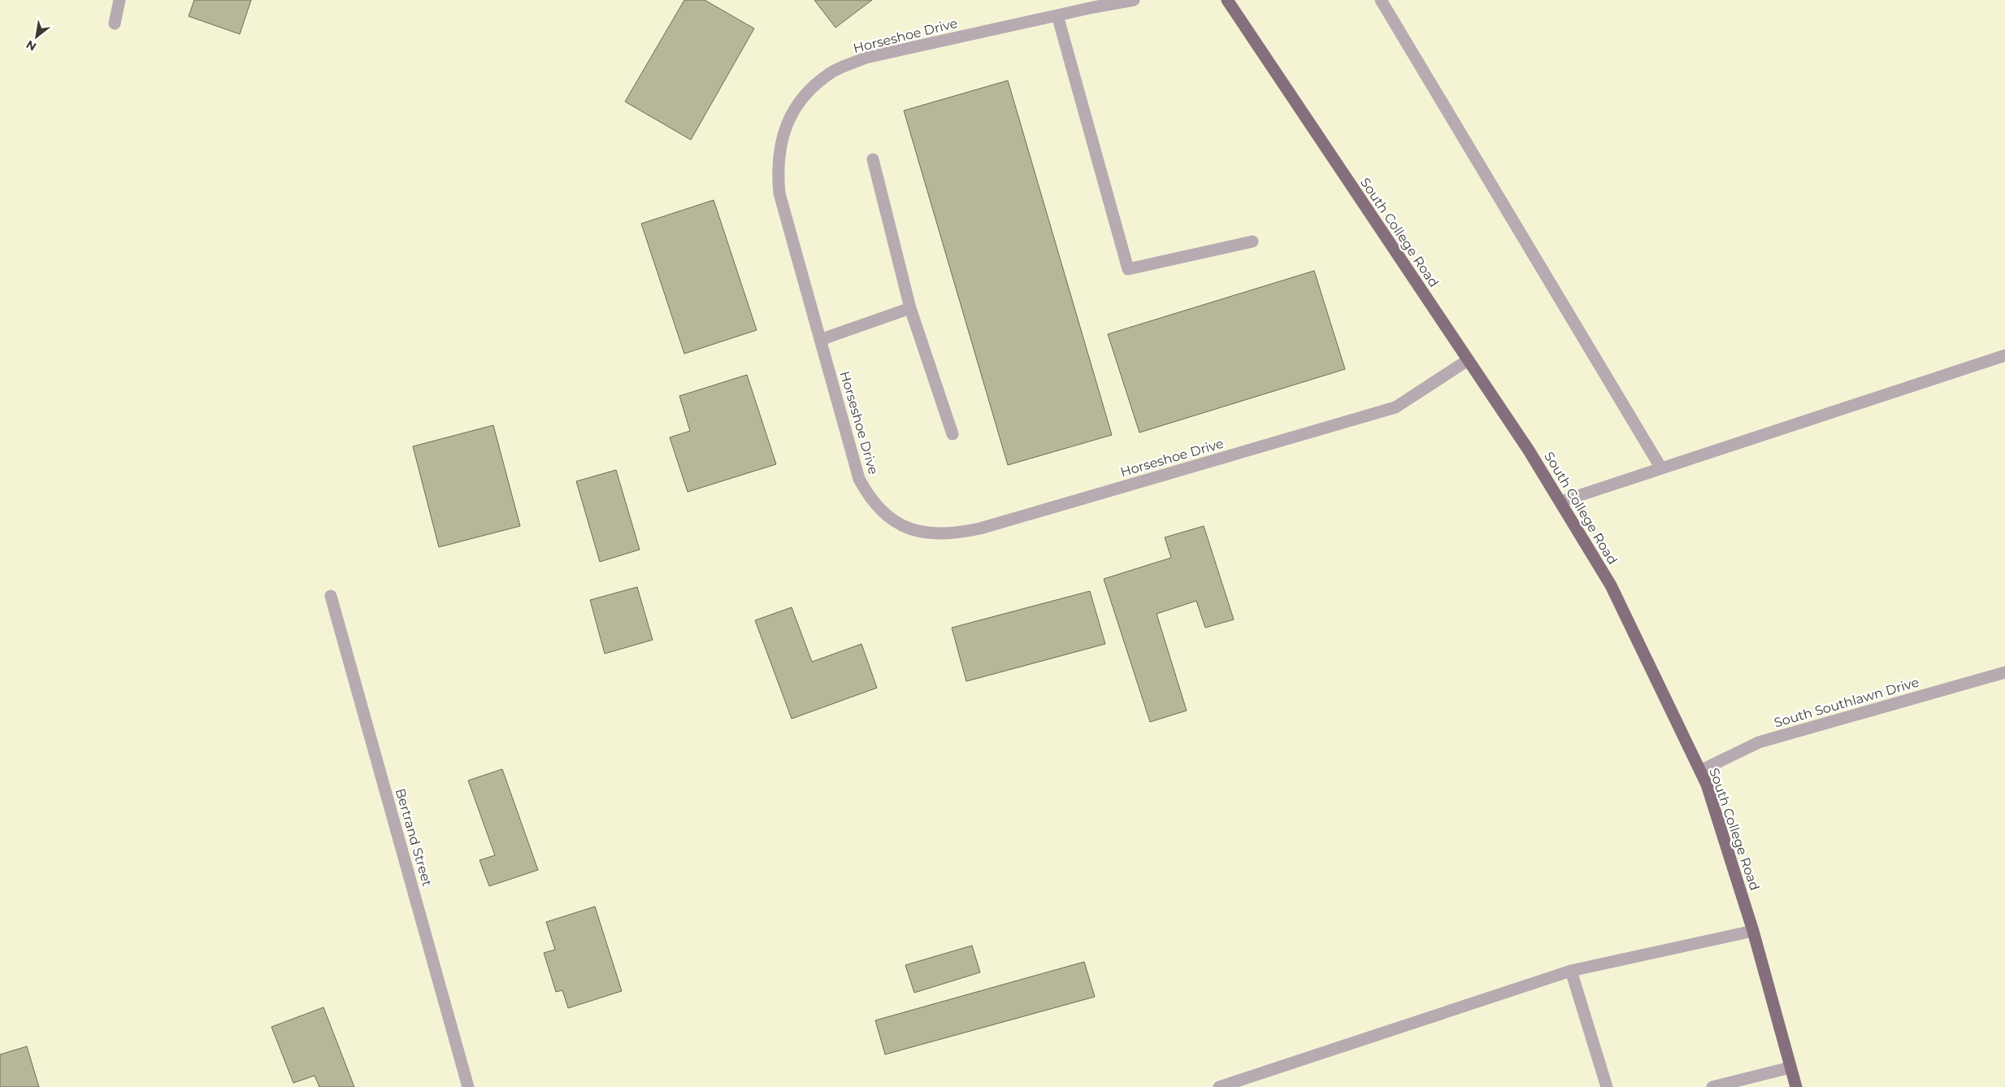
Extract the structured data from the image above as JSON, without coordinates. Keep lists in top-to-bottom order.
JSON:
{
  "streets": {
    "main road": ["South College Road"],
    "street": ["Horseshoe Drive", "South Southlawn Drive", "Bertrand Street"]
  },
  "crossings": [
    ["Horseshoe Drive", "South College Road"],
    ["South College Road", "South Southlawn Drive"]
  ],
  "north": "bottom left"
}
